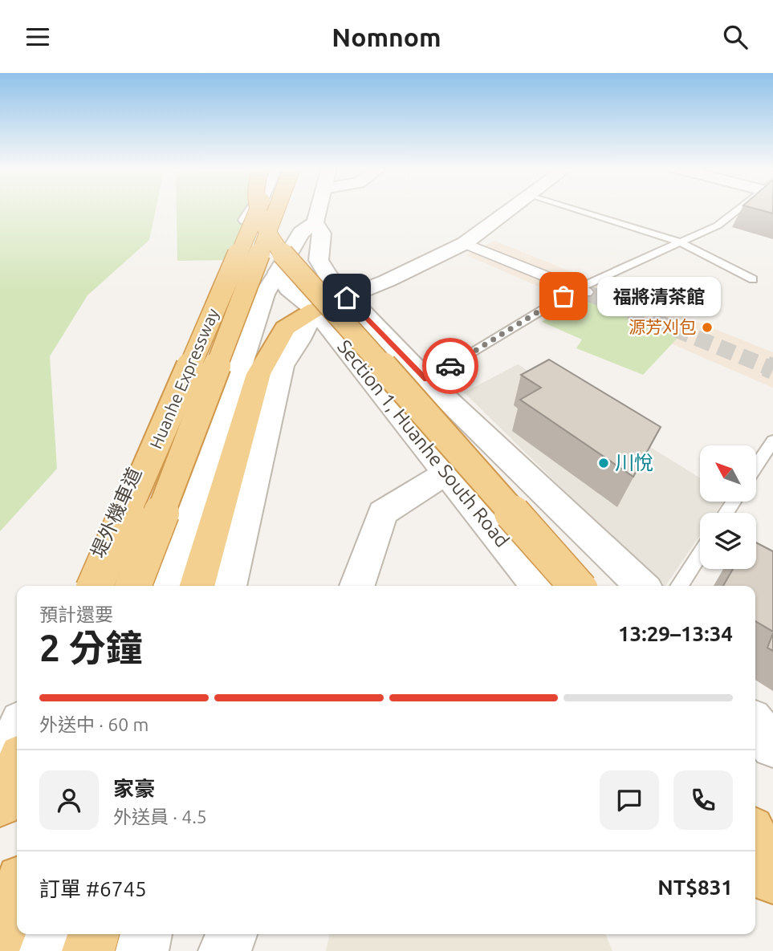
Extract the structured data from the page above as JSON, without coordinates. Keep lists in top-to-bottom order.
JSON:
{
  "streets": {
    "highway": ["Huanhe Expressway"],
    "street": ["Section 1, Huanhe South Road", "堤外機車道"]
  },
  "places": ["福將清茶館", "源芳刈包", "川悅"],
  "north": "top left",
  "page": {
    "header": "Nomnom",
    "bubble": "福將清茶館",
    "heading": ["2 分鐘", "預計還要", "13:29–13:34"],
    "panel": [
      "家豪",
      "外送員 · 4.5",
      "訂單 #6745",
      "NT$831"
    ],
    "bar": "外送中 · 60 m"
  }
}
